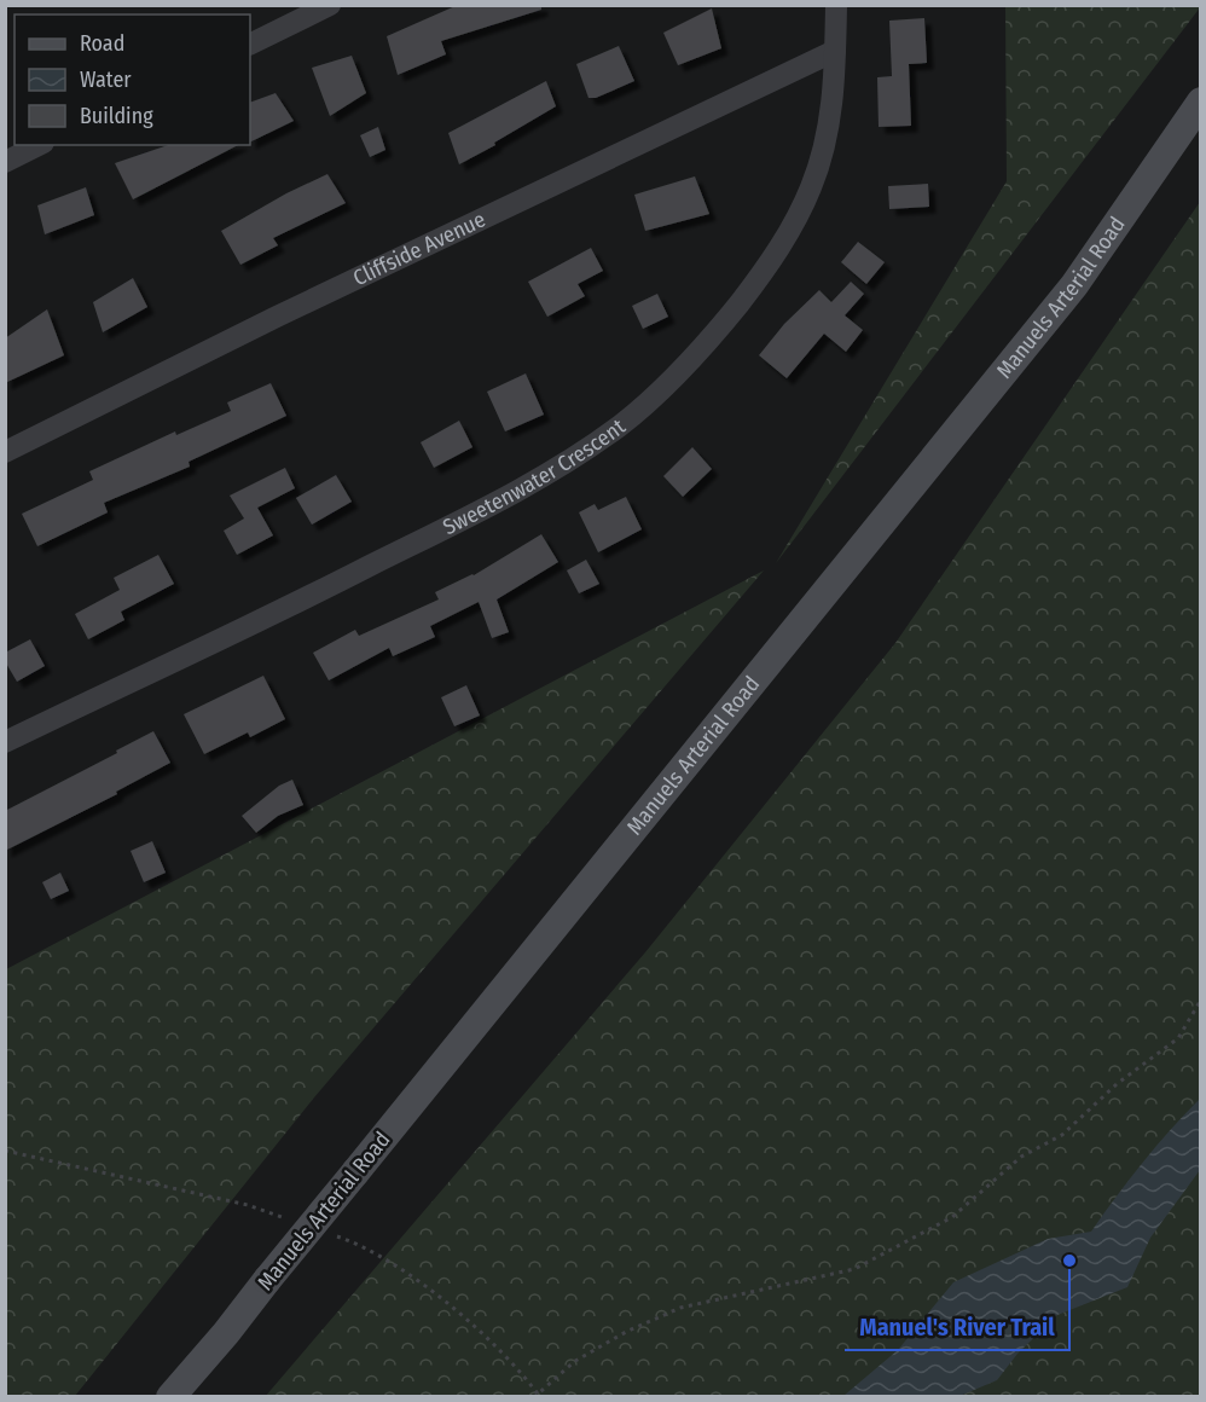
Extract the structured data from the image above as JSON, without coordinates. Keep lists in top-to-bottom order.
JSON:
{
  "streets": {
    "main road": ["Manuels Arterial Road"],
    "street": ["Cliffside Avenue", "Sweetenwater Crescent"]
  },
  "crossings": [
    ["Cliffside Avenue", "Sweetenwater Crescent"]
  ],
  "places": ["Manuel's River Trail"],
  "legend": ["Road", "Water", "Building"]
}
